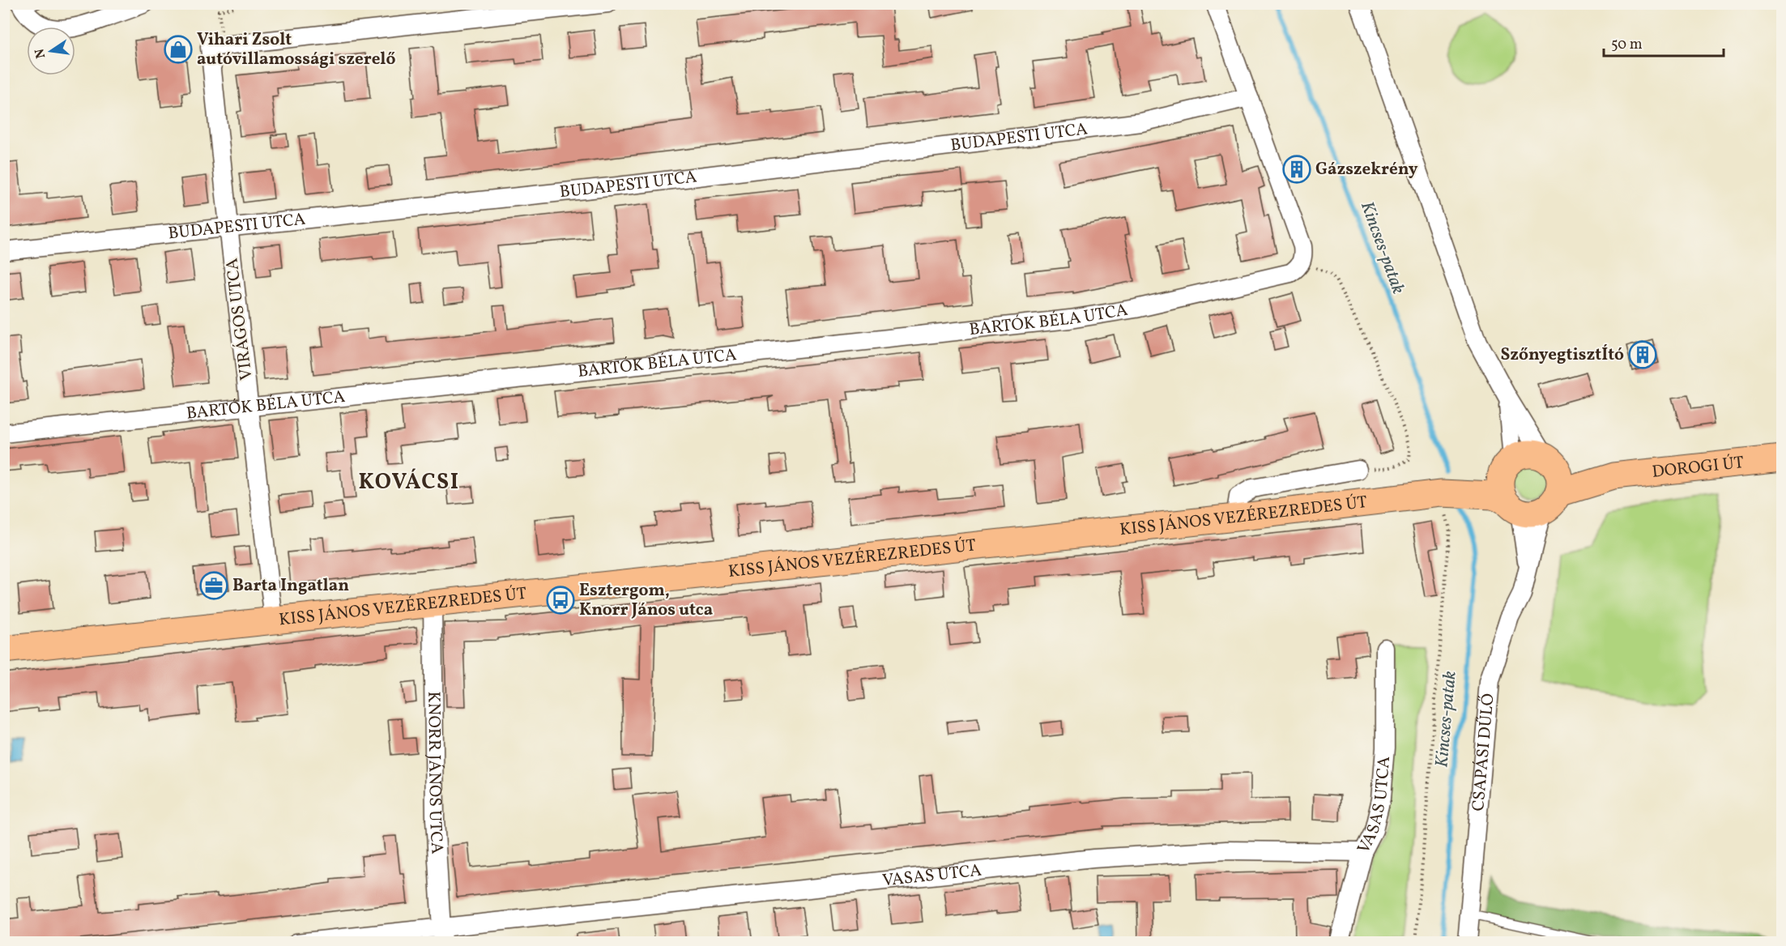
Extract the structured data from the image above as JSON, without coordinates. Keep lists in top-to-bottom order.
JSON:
{
  "streets": {
    "main road": ["DOROGI ÚT", "KISS JÁNOS VEZÉREZREDES ÚT"],
    "street": [
      "BUDAPESTI UTCA",
      "VIRÁGOS UTCA",
      "BARTÓK BÉLA UTCA",
      "CSAPÁSI DŰLŐ",
      "KNORR JÁNOS UTCA",
      "VASAS UTCA"
    ]
  },
  "crossings": [
    ["BUDAPESTI UTCA", "VIRÁGOS UTCA"],
    ["VIRÁGOS UTCA", "BARTÓK BÉLA UTCA"],
    ["VIRÁGOS UTCA", "KISS JÁNOS VEZÉREZREDES ÚT"],
    ["DOROGI ÚT", "KISS JÁNOS VEZÉREZREDES ÚT"],
    ["DOROGI ÚT", "CSAPÁSI DŰLŐ"],
    ["KISS JÁNOS VEZÉREZREDES ÚT", "CSAPÁSI DŰLŐ"],
    ["KISS JÁNOS VEZÉREZREDES ÚT", "KNORR JÁNOS UTCA"],
    ["KNORR JÁNOS UTCA", "VASAS UTCA"]
  ],
  "districts": ["KOVÁCSI"],
  "water": ["Kincses-patak"],
  "places": {
    "shop": ["Vihari Zsolt autóvillamossági szerelő"],
    "building": ["Gázszekrény", "SzőnyegtisztÍtó"],
    "office": ["Barta Ingatlan"],
    "bus stop": ["Esztergom, Knorr János utca"]
  },
  "scale_bar": "50 m",
  "north": "left"
}
